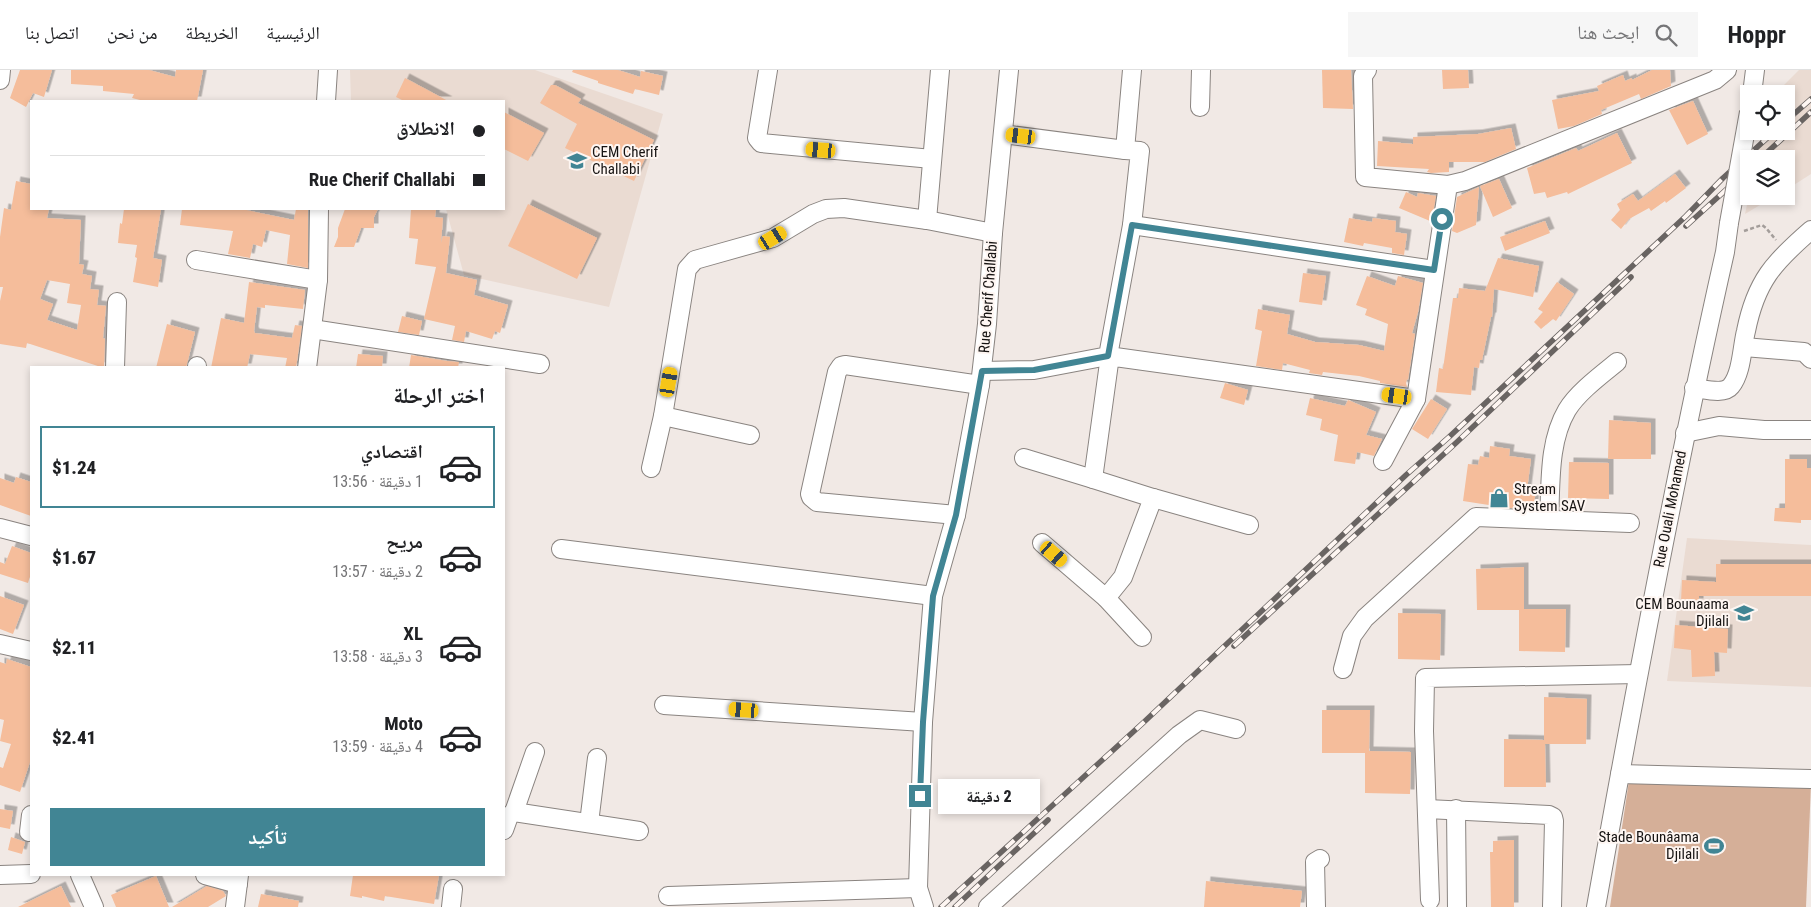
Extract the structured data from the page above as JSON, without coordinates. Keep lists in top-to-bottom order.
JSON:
{
  "streets": {
    "street": ["Rue Cherif Challabi", "Rue Ouali Mohamed"]
  },
  "places": {
    "school or university": ["CEM Cherif Challabi", "CEM Bounaama Djilali"],
    "shop": ["Stream System SAV"],
    "sports": ["Stade Bounâama Djilali"]
  },
  "page": {
    "header": "Hoppr",
    "search": "ابحث هنا",
    "nav": [
      "الرئيسية",
      "الخريطة",
      "من نحن",
      "اتصل بنا"
    ],
    "banner": ["الانطلاق", "Rue Cherif Challabi"],
    "heading": "اختر الرحلة",
    "list": [
      {
        "name": "اقتصادي",
        "note": "1 دقيقة · 13:56",
        "value": "$1.24"
      },
      {
        "name": "مريح",
        "note": "2 دقيقة · 13:57",
        "value": "$1.67"
      },
      {
        "name": "XL",
        "note": "3 دقيقة · 13:58",
        "value": "$2.11"
      },
      {
        "name": "Moto",
        "note": "4 دقيقة · 13:59",
        "value": "$2.41"
      }
    ],
    "bubble": "2 دقيقة",
    "buttons": "تأكيد"
  }
}
